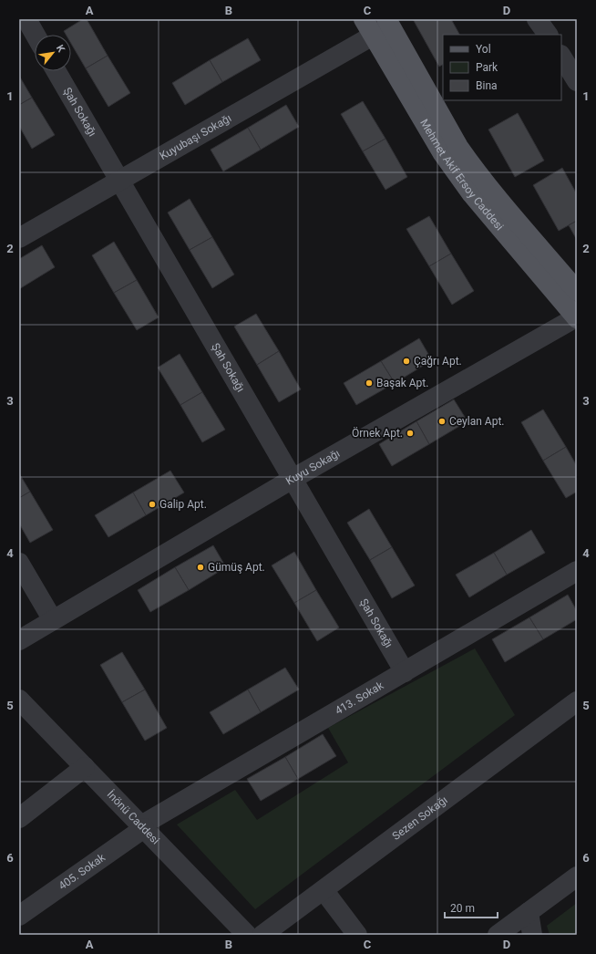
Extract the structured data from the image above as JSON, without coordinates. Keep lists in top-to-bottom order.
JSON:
{
  "streets": {
    "main road": ["Mehmet Akif Ersoy Caddesi"],
    "street": [
      "Şah Sokağı",
      "Kuyubaşı Sokağı",
      "Kuyu Sokağı",
      "413. Sokak",
      "İnönü Caddesi",
      "Sezen Sokağı",
      "405. Sokak"
    ]
  },
  "crossings": [
    ["Şah Sokağı", "Kuyubaşı Sokağı"],
    ["Şah Sokağı", "Kuyu Sokağı"],
    ["Şah Sokağı", "413. Sokak"],
    ["Kuyubaşı Sokağı", "Mehmet Akif Ersoy Caddesi"],
    ["Mehmet Akif Ersoy Caddesi", "Kuyu Sokağı"],
    ["413. Sokak", "İnönü Caddesi"],
    ["413. Sokak", "405. Sokak"],
    ["İnönü Caddesi", "405. Sokak"]
  ],
  "places": [
    "Çağrı Apt.",
    "Başak Apt.",
    "Ceylan Apt.",
    "Örnek Apt.",
    "Galip Apt.",
    "Gümüş Apt."
  ],
  "legend": ["Yol", "Park", "Bina"],
  "scale_bar": "20 m",
  "north": "top right",
  "grid": {
    "columns": [
      "A",
      "B",
      "C",
      "D"
    ],
    "rows": [
      "1",
      "2",
      "3",
      "4",
      "5",
      "6"
    ]
  }
}
